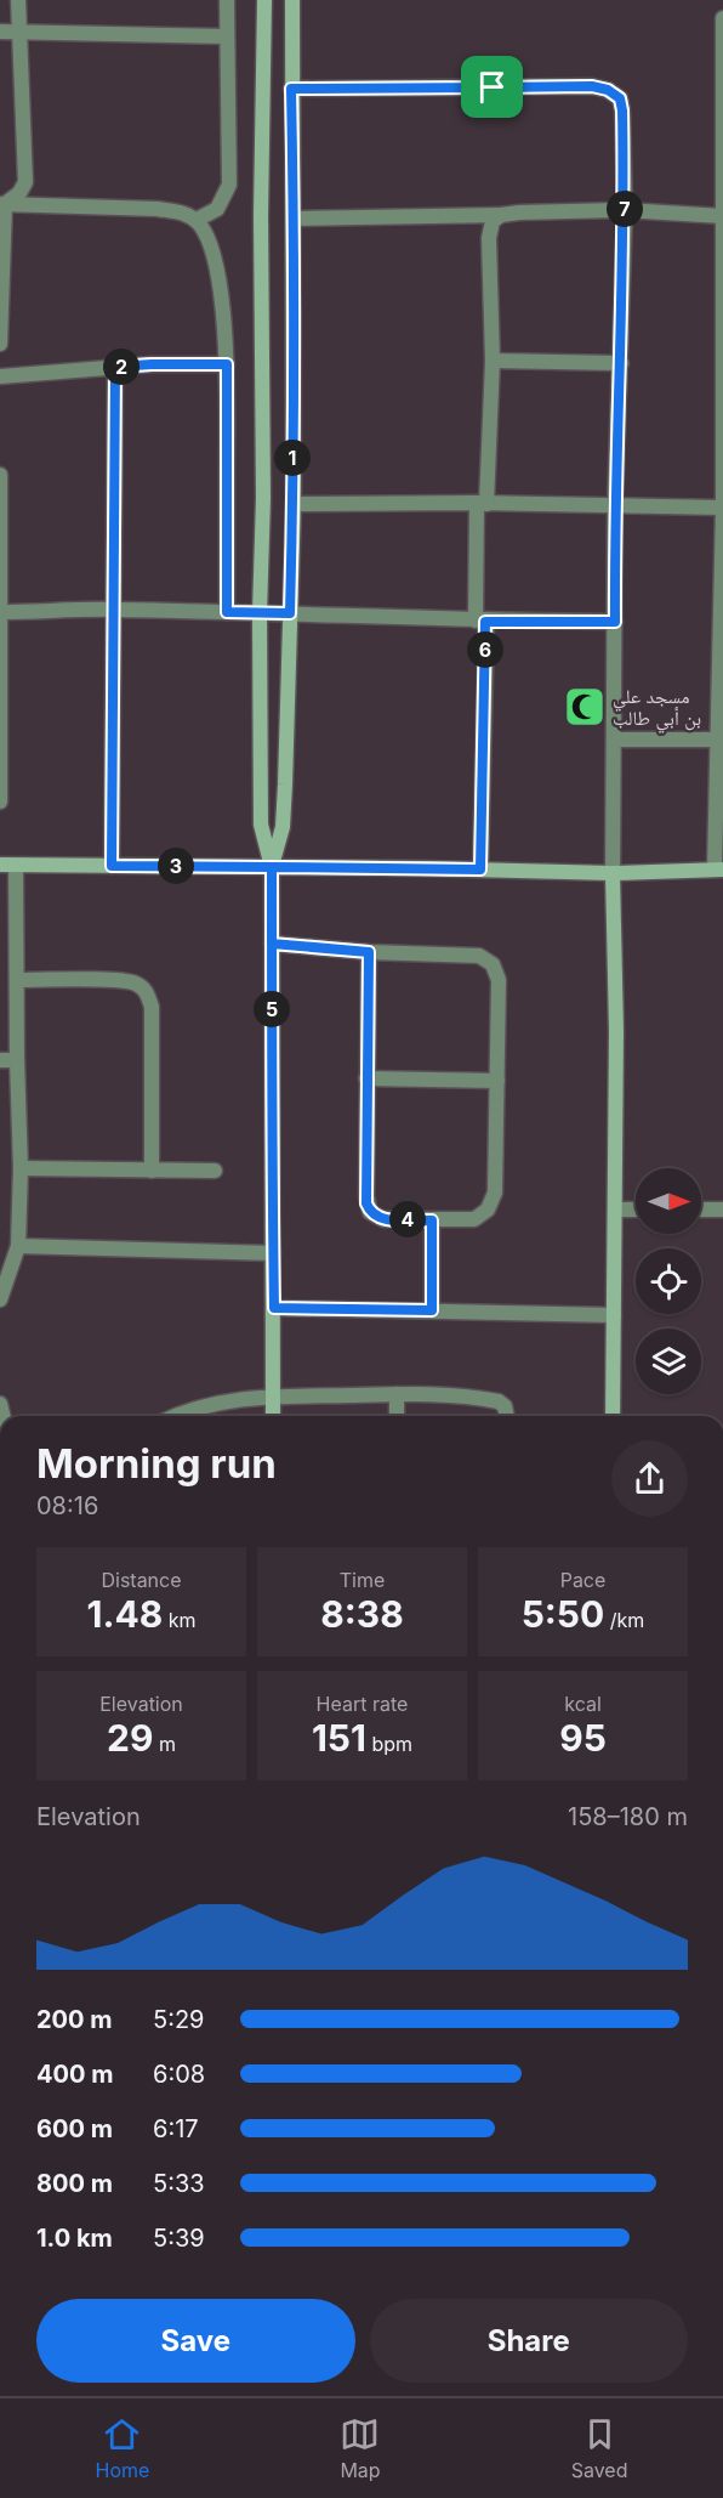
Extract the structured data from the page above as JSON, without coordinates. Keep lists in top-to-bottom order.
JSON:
{
  "places": {
    "mosque": ["مسجد علي بن أبي طالب"]
  },
  "north": "right",
  "page": {
    "pins": [
      "7",
      "2",
      "1",
      "6",
      "3",
      "5",
      "4"
    ],
    "heading": ["Morning run", "08:16"],
    "stats": [
      ["Distance", "1.48 km"],
      ["Time", "8:38"],
      ["Pace", "5:50 /km"],
      ["Elevation", "29 m"],
      ["Heart rate", "151 bpm"],
      ["kcal", "95"]
    ],
    "chart": ["Elevation", "158–180 m"],
    "list": [
      {
        "name": "200 m",
        "note": "5:29"
      },
      {
        "name": "400 m",
        "note": "6:08"
      },
      {
        "name": "600 m",
        "note": "6:17"
      },
      {
        "name": "800 m",
        "note": "5:33"
      },
      {
        "name": "1.0 km",
        "note": "5:39"
      }
    ],
    "buttons": ["Save", "Share"],
    "tabs": ["Home", "Map", "Saved"]
  }
}
